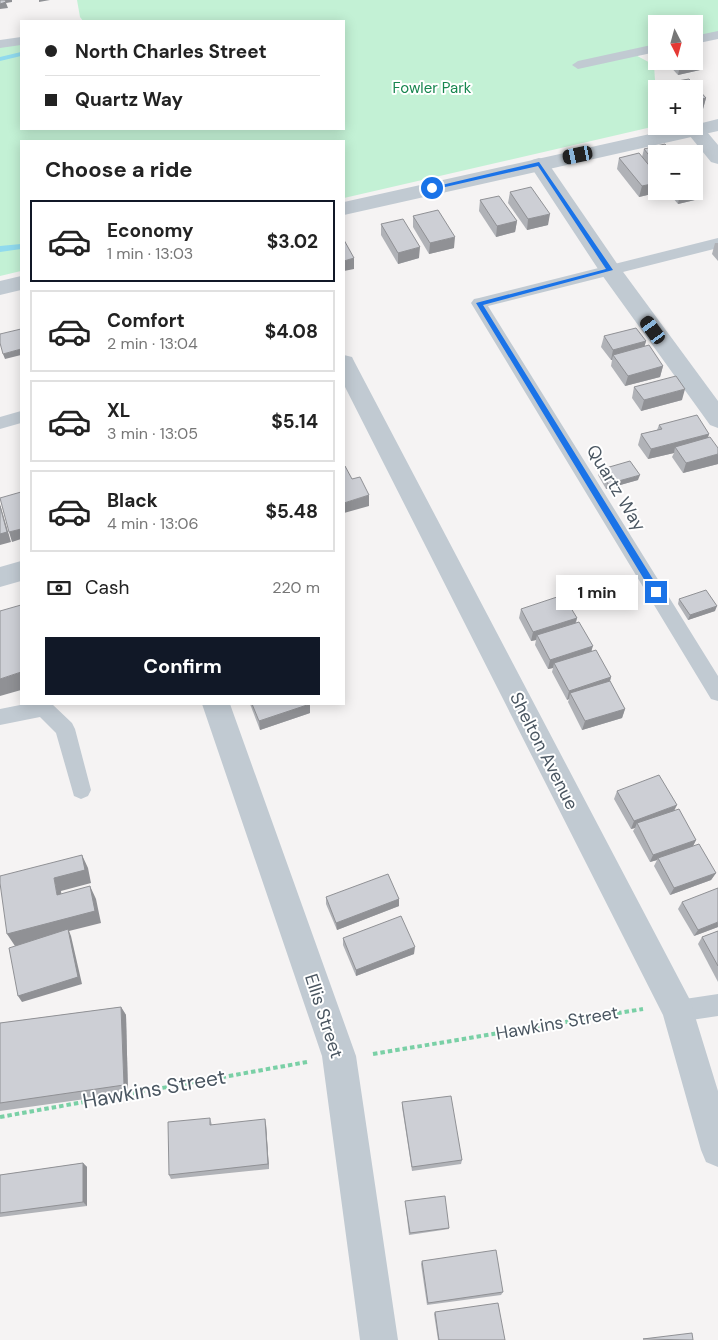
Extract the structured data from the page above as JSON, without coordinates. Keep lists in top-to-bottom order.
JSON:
{
  "streets": {
    "street": ["Shelton Avenue", "Ellis Street"],
    "lane": ["Quartz Way"],
    "path": ["Hawkins Street"]
  },
  "parks": ["Fowler Park"],
  "north": "bottom",
  "page": {
    "map_buttons": ["+", "−"],
    "banner": ["North Charles Street", "Quartz Way"],
    "heading": "Choose a ride",
    "list": [
      {
        "name": "Economy",
        "note": "1 min · 13:03",
        "value": "$3.02"
      },
      {
        "name": "Comfort",
        "note": "2 min · 13:04",
        "value": "$4.08"
      },
      {
        "name": "XL",
        "note": "3 min · 13:05",
        "value": "$5.14"
      },
      {
        "name": "Black",
        "note": "4 min · 13:06",
        "value": "$5.48"
      }
    ],
    "pay": ["Cash", "220 m"],
    "bubble": "1 min",
    "buttons": "Confirm"
  }
}
